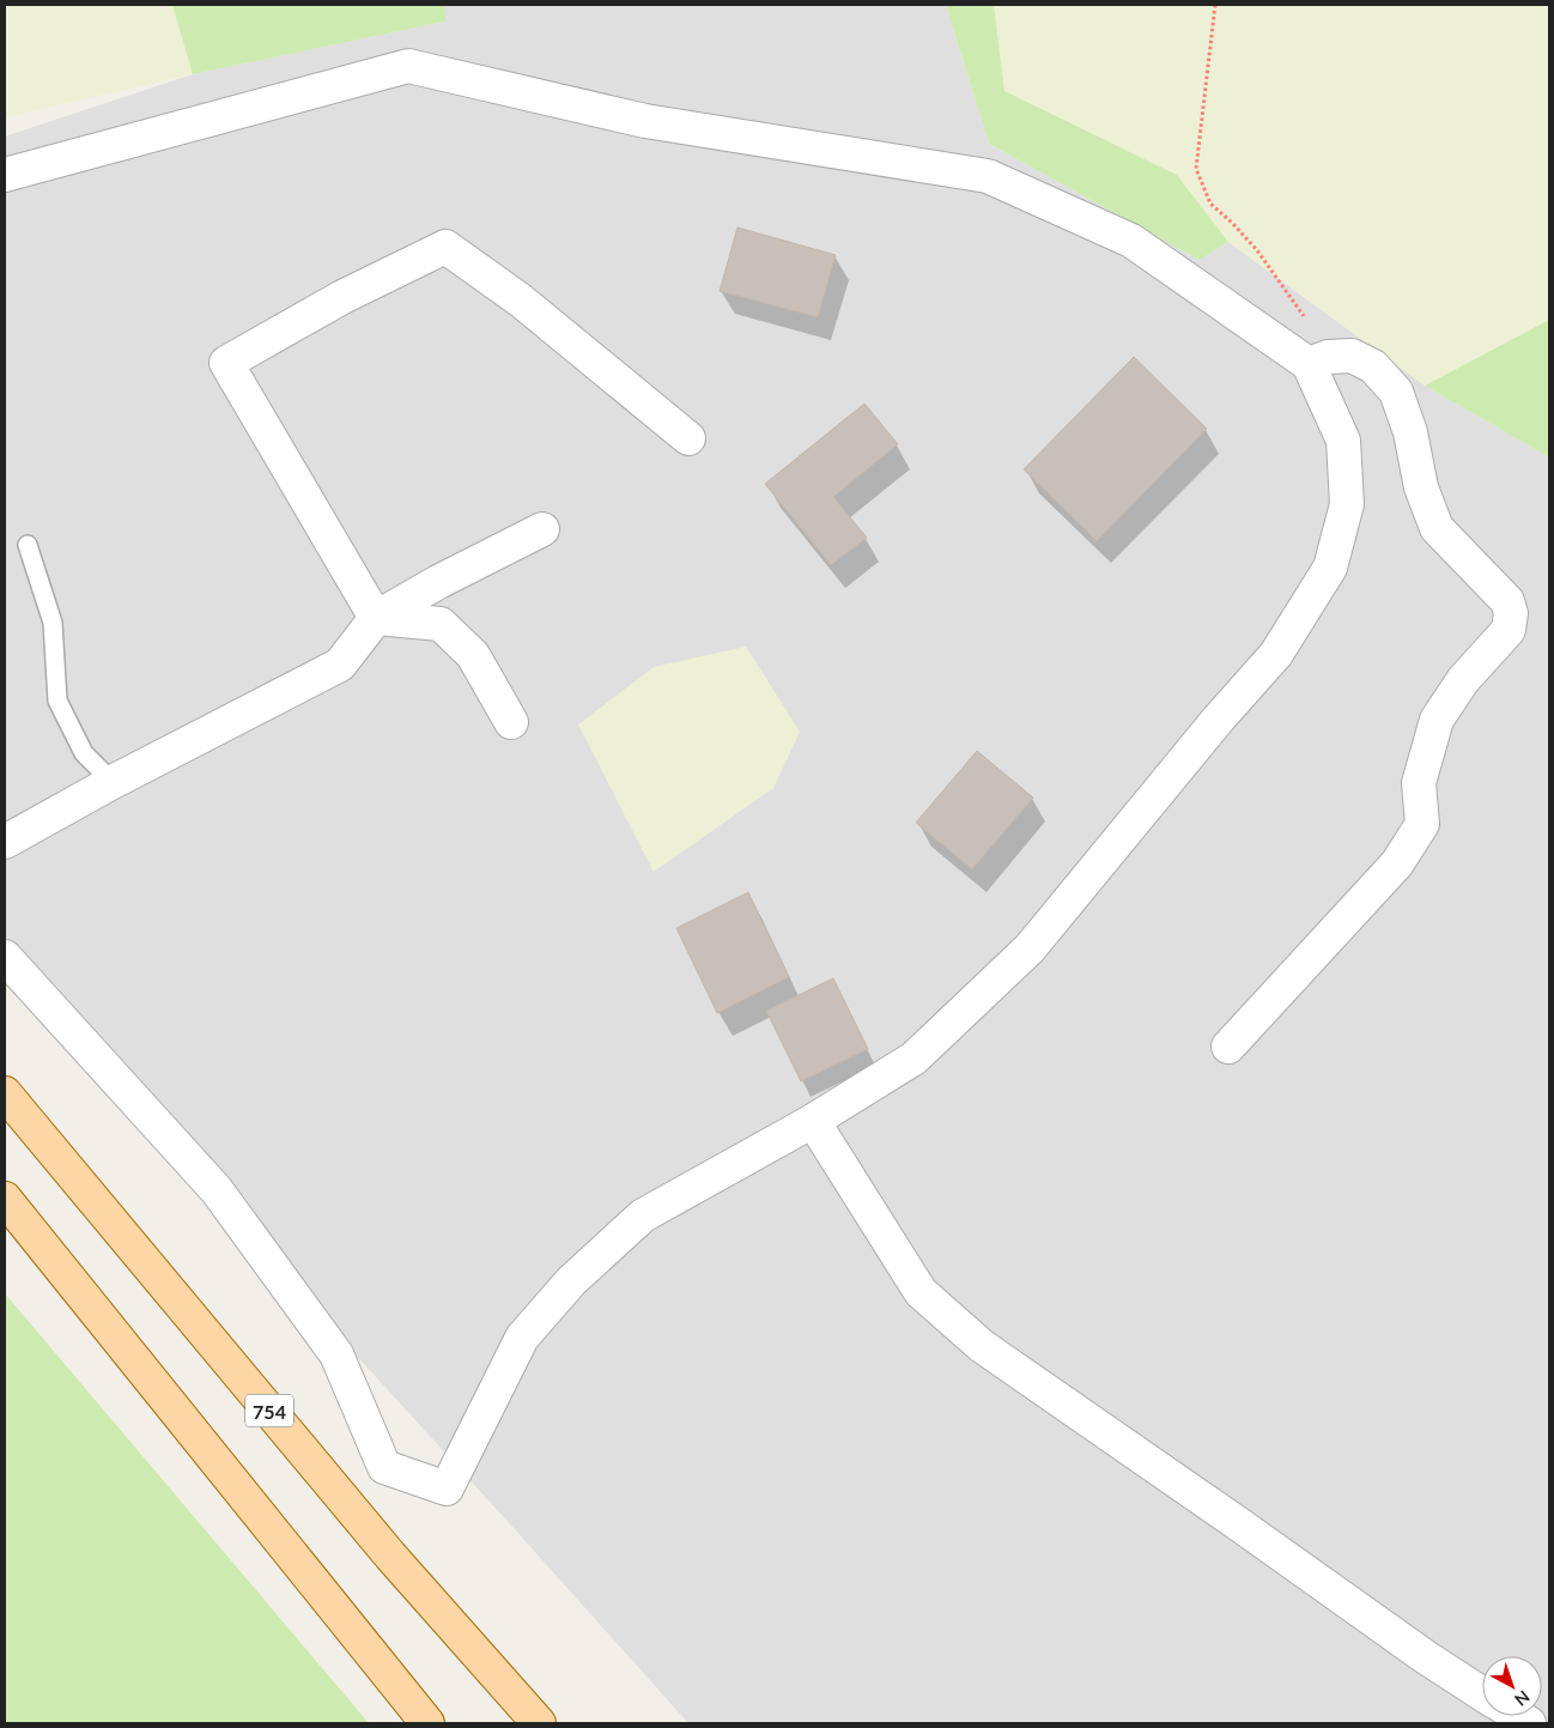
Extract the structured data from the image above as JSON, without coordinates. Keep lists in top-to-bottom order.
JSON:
{
  "streets": {
    "main road": ["754"]
  },
  "north": "bottom right"
}
